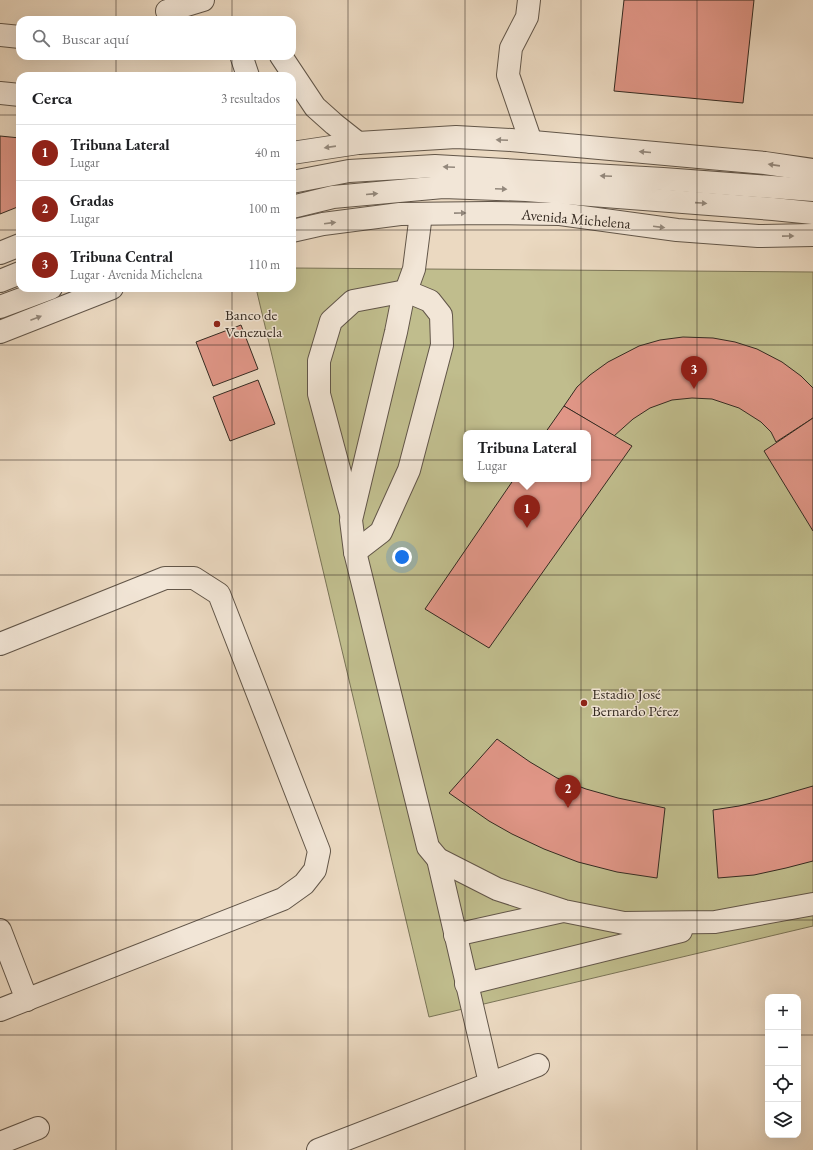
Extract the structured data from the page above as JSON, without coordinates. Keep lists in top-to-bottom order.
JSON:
{
  "streets": {
    "street": ["Avenida Michelena"]
  },
  "places": ["Banco de Venezuela", "Estadio José Bernardo Pérez"],
  "page": {
    "search": "Buscar aquí",
    "heading": ["Cerca", "3 resultados"],
    "list": [
      {
        "mark": "1",
        "name": "Tribuna Lateral",
        "note": "Lugar",
        "value": "40 m"
      },
      {
        "mark": "2",
        "name": "Gradas",
        "note": "Lugar",
        "value": "100 m"
      },
      {
        "mark": "3",
        "name": "Tribuna Central",
        "note": "Lugar · Avenida Michelena",
        "value": "110 m"
      }
    ],
    "pins": ["3", "1", "2"],
    "popup": ["Tribuna Lateral", "Lugar"],
    "map_buttons": ["+", "−"]
  }
}
